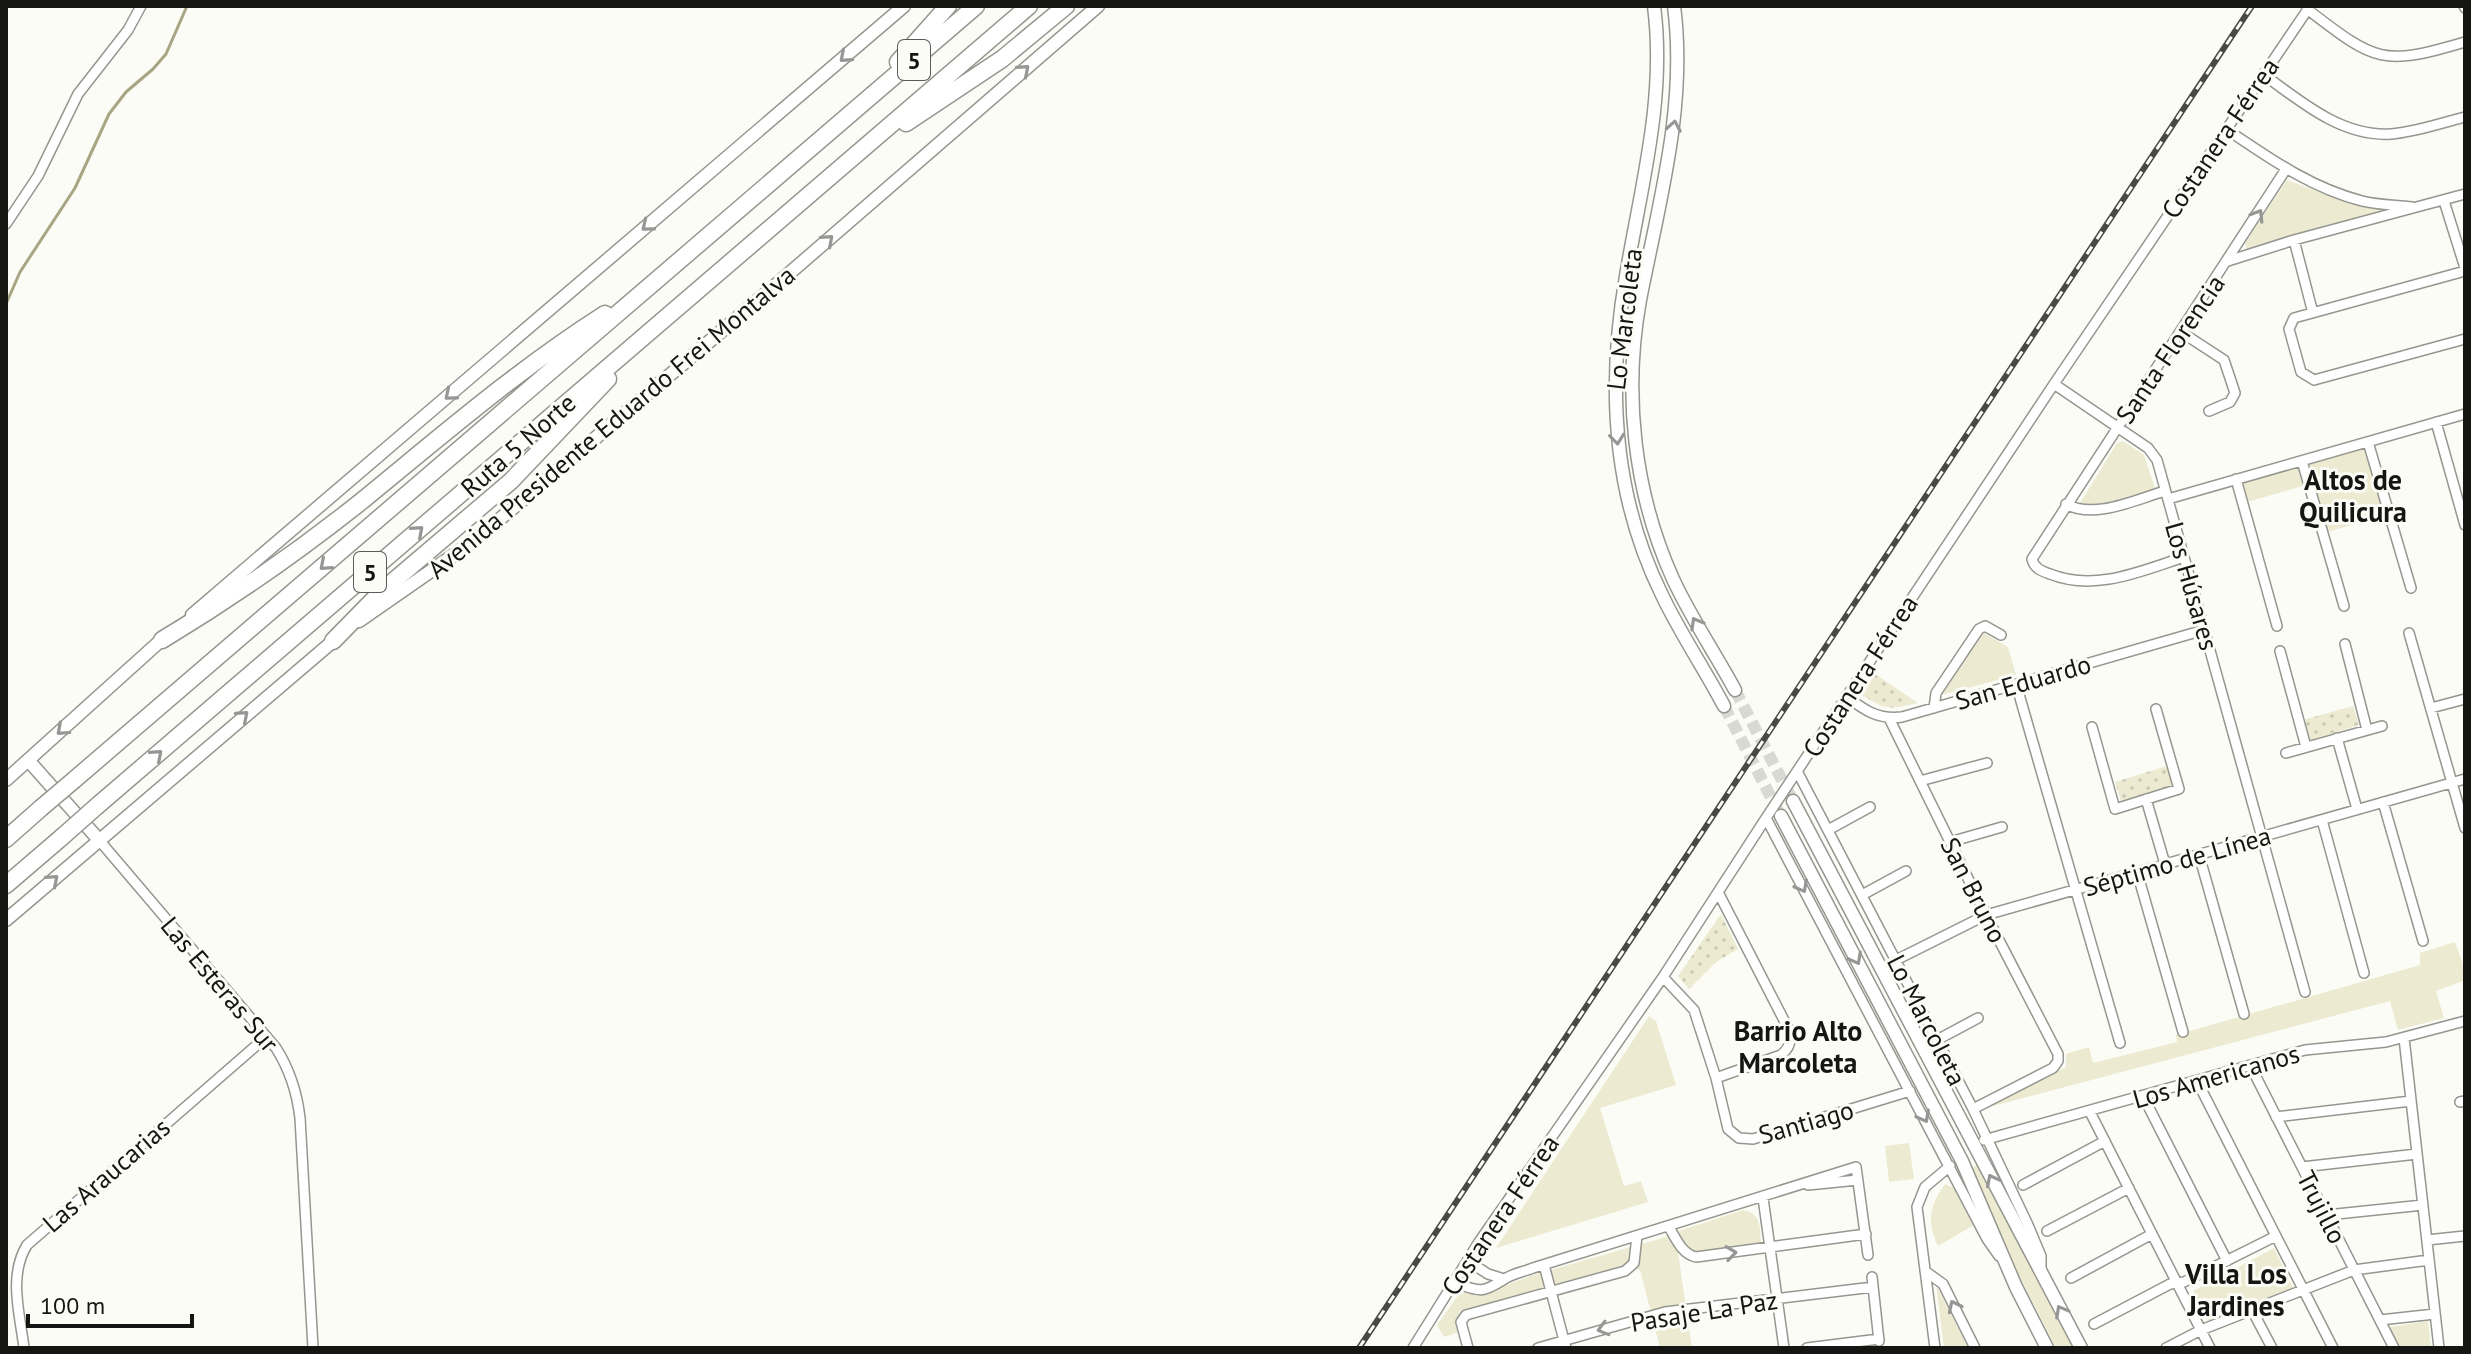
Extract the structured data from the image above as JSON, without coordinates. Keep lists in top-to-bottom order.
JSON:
{
  "streets": {
    "highway": ["5", "Ruta 5 Norte"],
    "main road": ["Lo Marcoleta", "Avenida Presidente Eduardo Frei Montalva", "Las Esteras Sur"],
    "street": [
      "Costanera Férrea",
      "Santa Florencia",
      "Los Húsares",
      "San Eduardo",
      "Séptimo de Línea",
      "San Bruno",
      "Los Americanos",
      "Santiago",
      "Las Araucarias",
      "Trujillo",
      "Pasaje La Paz"
    ]
  },
  "crossings": [
    ["Costanera Férrea", "Lo Marcoleta"],
    ["Costanera Férrea", "Los Húsares"],
    ["Costanera Férrea", "Santiago"],
    ["Lo Marcoleta", "Séptimo de Línea"],
    ["Lo Marcoleta", "San Bruno"],
    ["Lo Marcoleta", "Los Americanos"],
    ["Lo Marcoleta", "Santiago"],
    ["Santa Florencia", "Los Húsares"],
    ["Avenida Presidente Eduardo Frei Montalva", "Las Esteras Sur"],
    ["Los Húsares", "San Eduardo"],
    ["Los Húsares", "Séptimo de Línea"],
    ["San Eduardo", "San Bruno"],
    ["Séptimo de Línea", "San Bruno"],
    ["Las Esteras Sur", "Las Araucarias"],
    ["Los Americanos", "Trujillo"]
  ],
  "one_way": ["Avenida Presidente Eduardo Frei Montalva"],
  "districts": ["Altos de Quilicura", "Barrio Alto Marcoleta", "Villa Los Jardines"],
  "scale_bar": "100 m"
}
